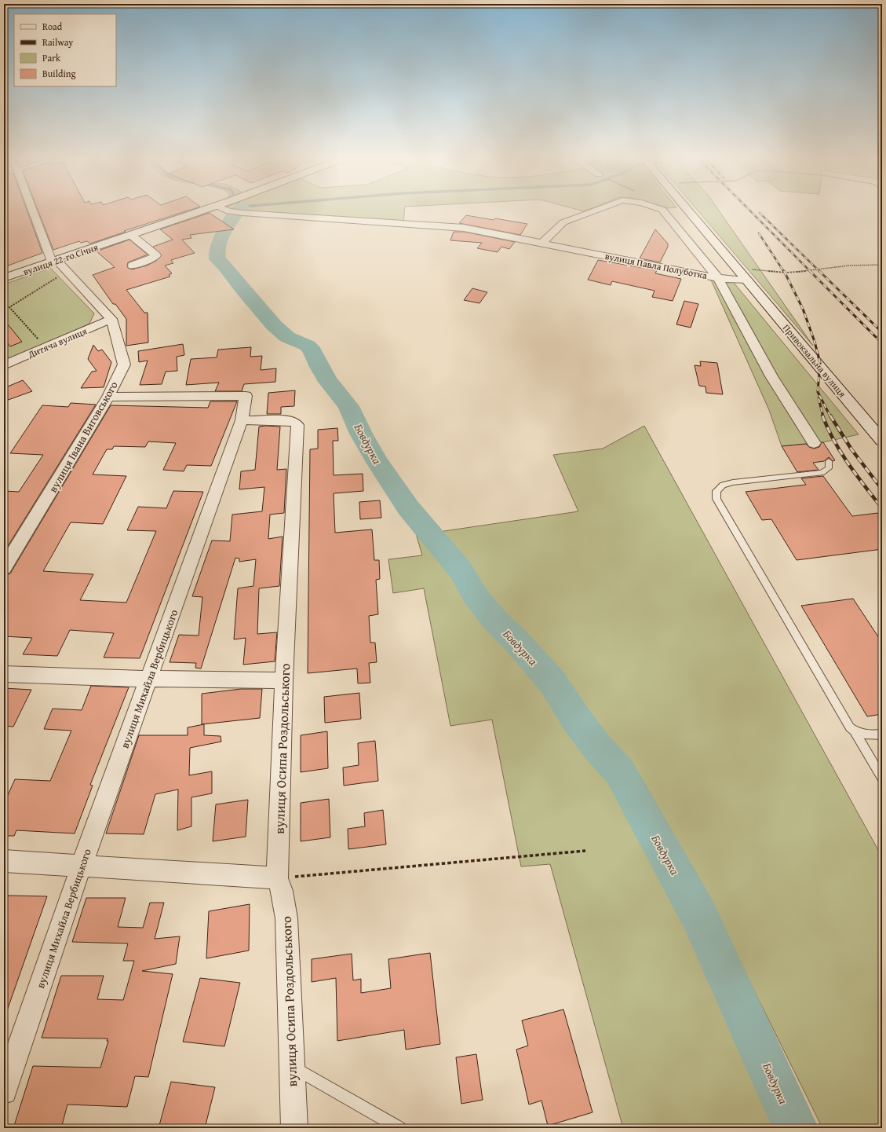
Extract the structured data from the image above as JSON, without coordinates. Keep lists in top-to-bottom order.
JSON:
{
  "streets": {
    "main road": ["вулиця 22-го Січня", "Привокзальна вулиця"],
    "street": [
      "вулиця Павла Полуботка",
      "Дитяча вулиця",
      "вулиця Івана Виговського",
      "вулиця Михайла Вербицького",
      "вулиця Осипа Роздольського"
    ]
  },
  "crossings": [
    ["вулиця 22-го Січня", "вулиця Івана Виговського"],
    ["Дитяча вулиця", "вулиця Івана Виговського"],
    ["вулиця Івана Виговського", "вулиця Михайла Вербицького"],
    ["вулиця Михайла Вербицького", "вулиця Осипа Роздольського"]
  ],
  "water": ["Бовдурка"],
  "legend": [
    "Road",
    "Railway",
    "Park",
    "Building"
  ]
}
